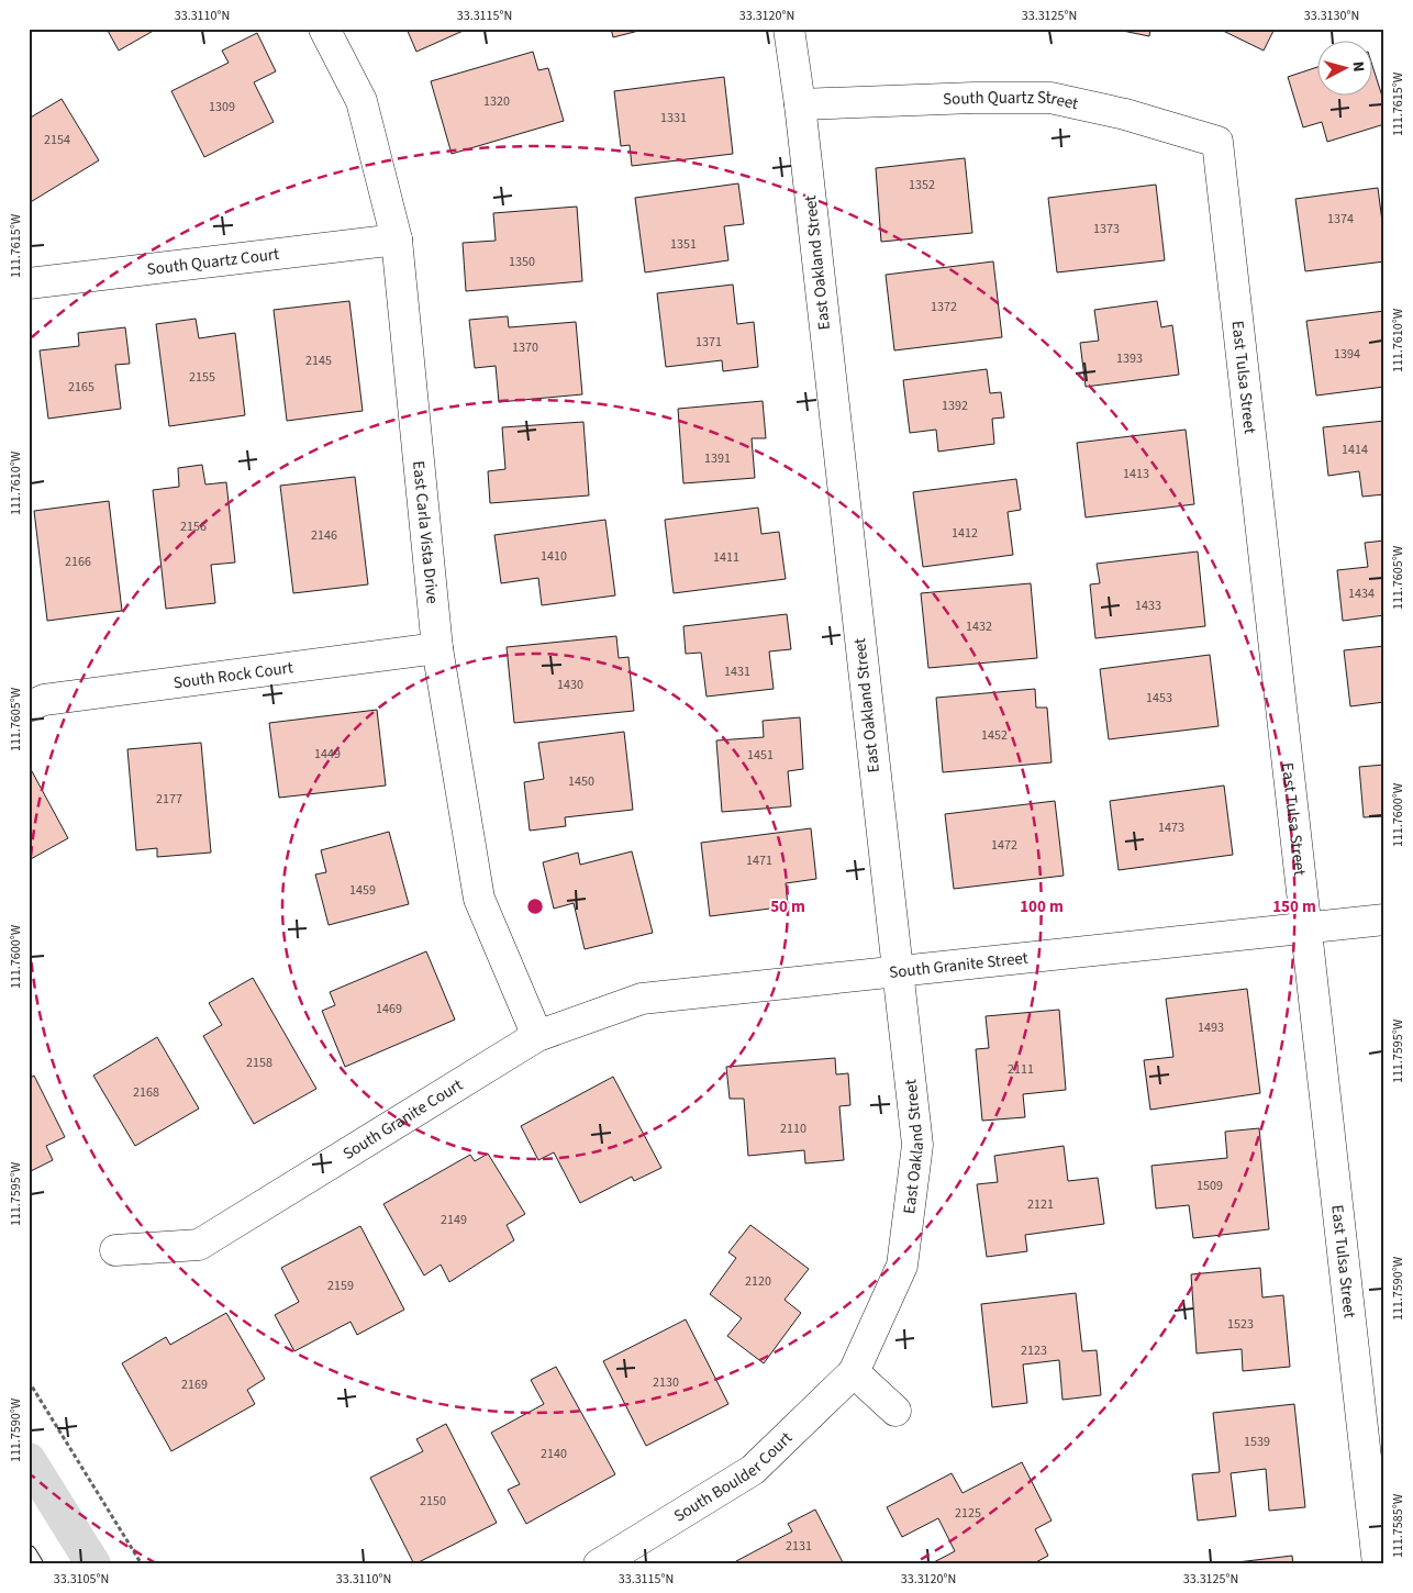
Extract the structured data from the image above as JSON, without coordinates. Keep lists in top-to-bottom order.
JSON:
{
  "streets": {
    "street": [
      "South Quartz Street",
      "South Quartz Court",
      "East Oakland Street",
      "East Tulsa Street",
      "East Carla Vista Drive",
      "South Rock Court",
      "South Granite Street",
      "South Granite Court",
      "South Boulder Court"
    ]
  },
  "crossings": [
    ["South Quartz Street", "East Oakland Street"],
    ["South Quartz Street", "East Tulsa Street"],
    ["South Quartz Court", "East Carla Vista Drive"],
    ["East Oakland Street", "South Granite Street"],
    ["East Oakland Street", "South Boulder Court"],
    ["East Tulsa Street", "South Granite Street"],
    ["East Carla Vista Drive", "South Rock Court"],
    ["East Carla Vista Drive", "South Granite Street"],
    ["East Carla Vista Drive", "South Granite Court"],
    ["South Granite Street", "South Granite Court"]
  ],
  "house_numbers": [
    "1320",
    "1309",
    "1331",
    "2154",
    "1352",
    "1374",
    "1373",
    "1351",
    "1350",
    "1372",
    "1371",
    "1370",
    "1394",
    "1393",
    "2145",
    "2155",
    "2165",
    "1392",
    "1414",
    "1391",
    "1413",
    "2156",
    "1412",
    "2146",
    "1410",
    "1411",
    "2166",
    "1434",
    "1433",
    "1432",
    "1431",
    "1430",
    "1453",
    "1452",
    "1449",
    "1451",
    "1450",
    "2177",
    "1473",
    "1472",
    "1471",
    "1459",
    "1469",
    "1493",
    "2158",
    "2111",
    "2168",
    "2110",
    "1509",
    "2121",
    "2149",
    "2120",
    "2159",
    "1523",
    "2123",
    "2130",
    "2169",
    "1539",
    "2140",
    "2150",
    "2125",
    "2131"
  ],
  "north": "right",
  "coordinates": [
    "33.3110°N",
    "33.3115°N",
    "33.3120°N",
    "33.3125°N",
    "33.3130°N",
    "111.7615°W",
    "111.7610°W",
    "111.7605°W",
    "111.7600°W",
    "111.7595°W",
    "111.7590°W",
    "111.7585°W",
    "33.3105°N"
  ],
  "rings": ["50 m", "100 m", "150 m"]
}
